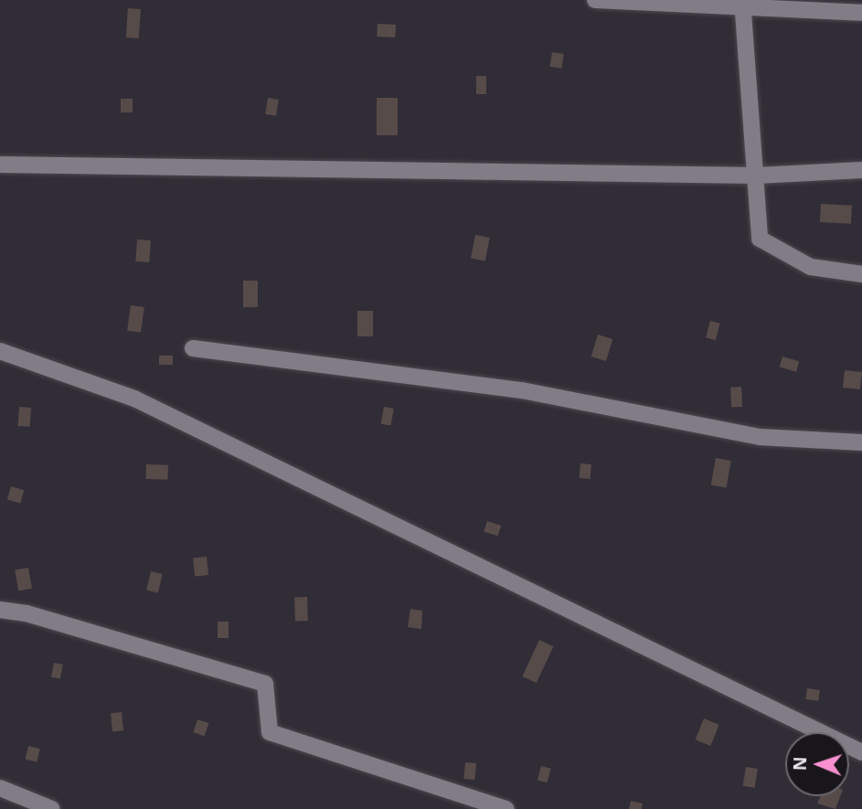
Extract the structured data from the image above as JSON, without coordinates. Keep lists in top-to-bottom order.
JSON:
{
  "north": "left"
}
